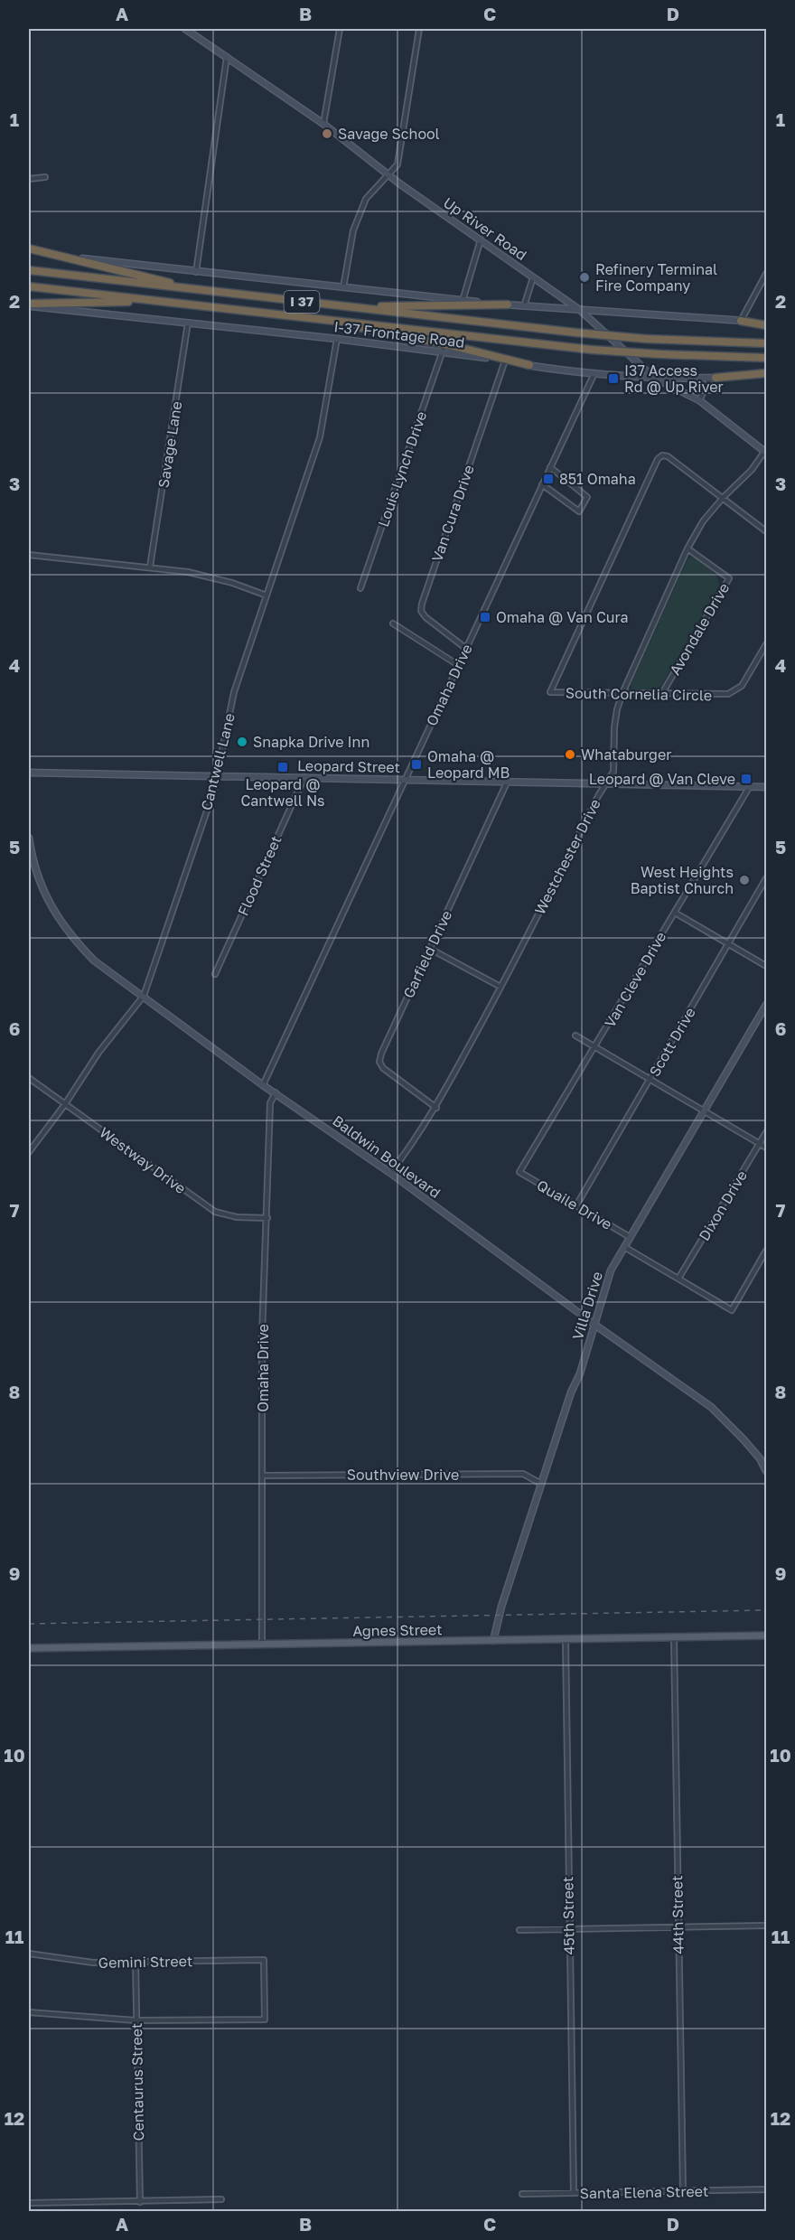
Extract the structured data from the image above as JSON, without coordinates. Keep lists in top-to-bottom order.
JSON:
{
  "streets": {
    "highway": ["I 37"],
    "main road": [
      "Up River Road",
      "I-37 Frontage Road",
      "Leopard Street",
      "Baldwin Boulevard",
      "Villa Drive",
      "Agnes Street"
    ],
    "street": [
      "Savage Lane",
      "Louis Lynch Drive",
      "Van Cura Drive",
      "Avondale Drive",
      "Omaha Drive",
      "South Cornelia Circle",
      "Cantwell Lane",
      "Westchester Drive",
      "Flood Street",
      "Garfield Drive",
      "Van Cleve Drive",
      "Scott Drive",
      "Westway Drive",
      "Quaile Drive",
      "Dixon Drive",
      "Southview Drive",
      "44th Street",
      "45th Street",
      "Gemini Street",
      "Centaurus Street",
      "Santa Elena Street"
    ]
  },
  "crossings": [
    ["Up River Road", "I-37 Frontage Road"],
    ["Up River Road", "Westchester Drive"],
    ["I-37 Frontage Road", "Savage Lane"],
    ["I-37 Frontage Road", "Louis Lynch Drive"],
    ["I-37 Frontage Road", "Van Cura Drive"],
    ["I-37 Frontage Road", "Omaha Drive"],
    ["I-37 Frontage Road", "Cantwell Lane"],
    ["Van Cura Drive", "Omaha Drive"],
    ["Avondale Drive", "South Cornelia Circle"],
    ["Avondale Drive", "Westchester Drive"],
    ["Omaha Drive", "Leopard Street"],
    ["Omaha Drive", "Baldwin Boulevard"],
    ["Omaha Drive", "Westway Drive"],
    ["Omaha Drive", "Southview Drive"],
    ["Omaha Drive", "Agnes Street"],
    ["South Cornelia Circle", "Westchester Drive"],
    ["Cantwell Lane", "Leopard Street"],
    ["Cantwell Lane", "Baldwin Boulevard"],
    ["Cantwell Lane", "Westway Drive"],
    ["Leopard Street", "Westchester Drive"],
    ["Leopard Street", "Flood Street"],
    ["Leopard Street", "Garfield Drive"],
    ["Leopard Street", "Van Cleve Drive"],
    ["Westchester Drive", "Garfield Drive"],
    ["Westchester Drive", "Baldwin Boulevard"],
    ["Van Cleve Drive", "Quaile Drive"],
    ["Scott Drive", "Quaile Drive"],
    ["Baldwin Boulevard", "Villa Drive"],
    ["Quaile Drive", "Villa Drive"],
    ["Villa Drive", "Southview Drive"],
    ["Villa Drive", "Agnes Street"],
    ["Agnes Street", "44th Street"],
    ["Agnes Street", "45th Street"],
    ["44th Street", "Santa Elena Street"],
    ["45th Street", "Santa Elena Street"],
    ["Gemini Street", "Centaurus Street"]
  ],
  "places": {
    "other": [
      "Savage School",
      "Refinery Terminal Fire Company",
      "Snapka Drive Inn",
      "Whataburger",
      "West Heights Baptist Church"
    ],
    "transit": [
      "I37 Access Rd @ Up River",
      "851 Omaha",
      "Omaha @ Van Cura",
      "Omaha @ Leopard MB",
      "Leopard @ Cantwell Ns",
      "Leopard @ Van Cleve"
    ]
  },
  "grid": {
    "columns": [
      "A",
      "B",
      "C",
      "D"
    ],
    "rows": [
      "1",
      "2",
      "3",
      "4",
      "5",
      "6",
      "7",
      "8",
      "9",
      "10",
      "11",
      "12"
    ]
  }
}
